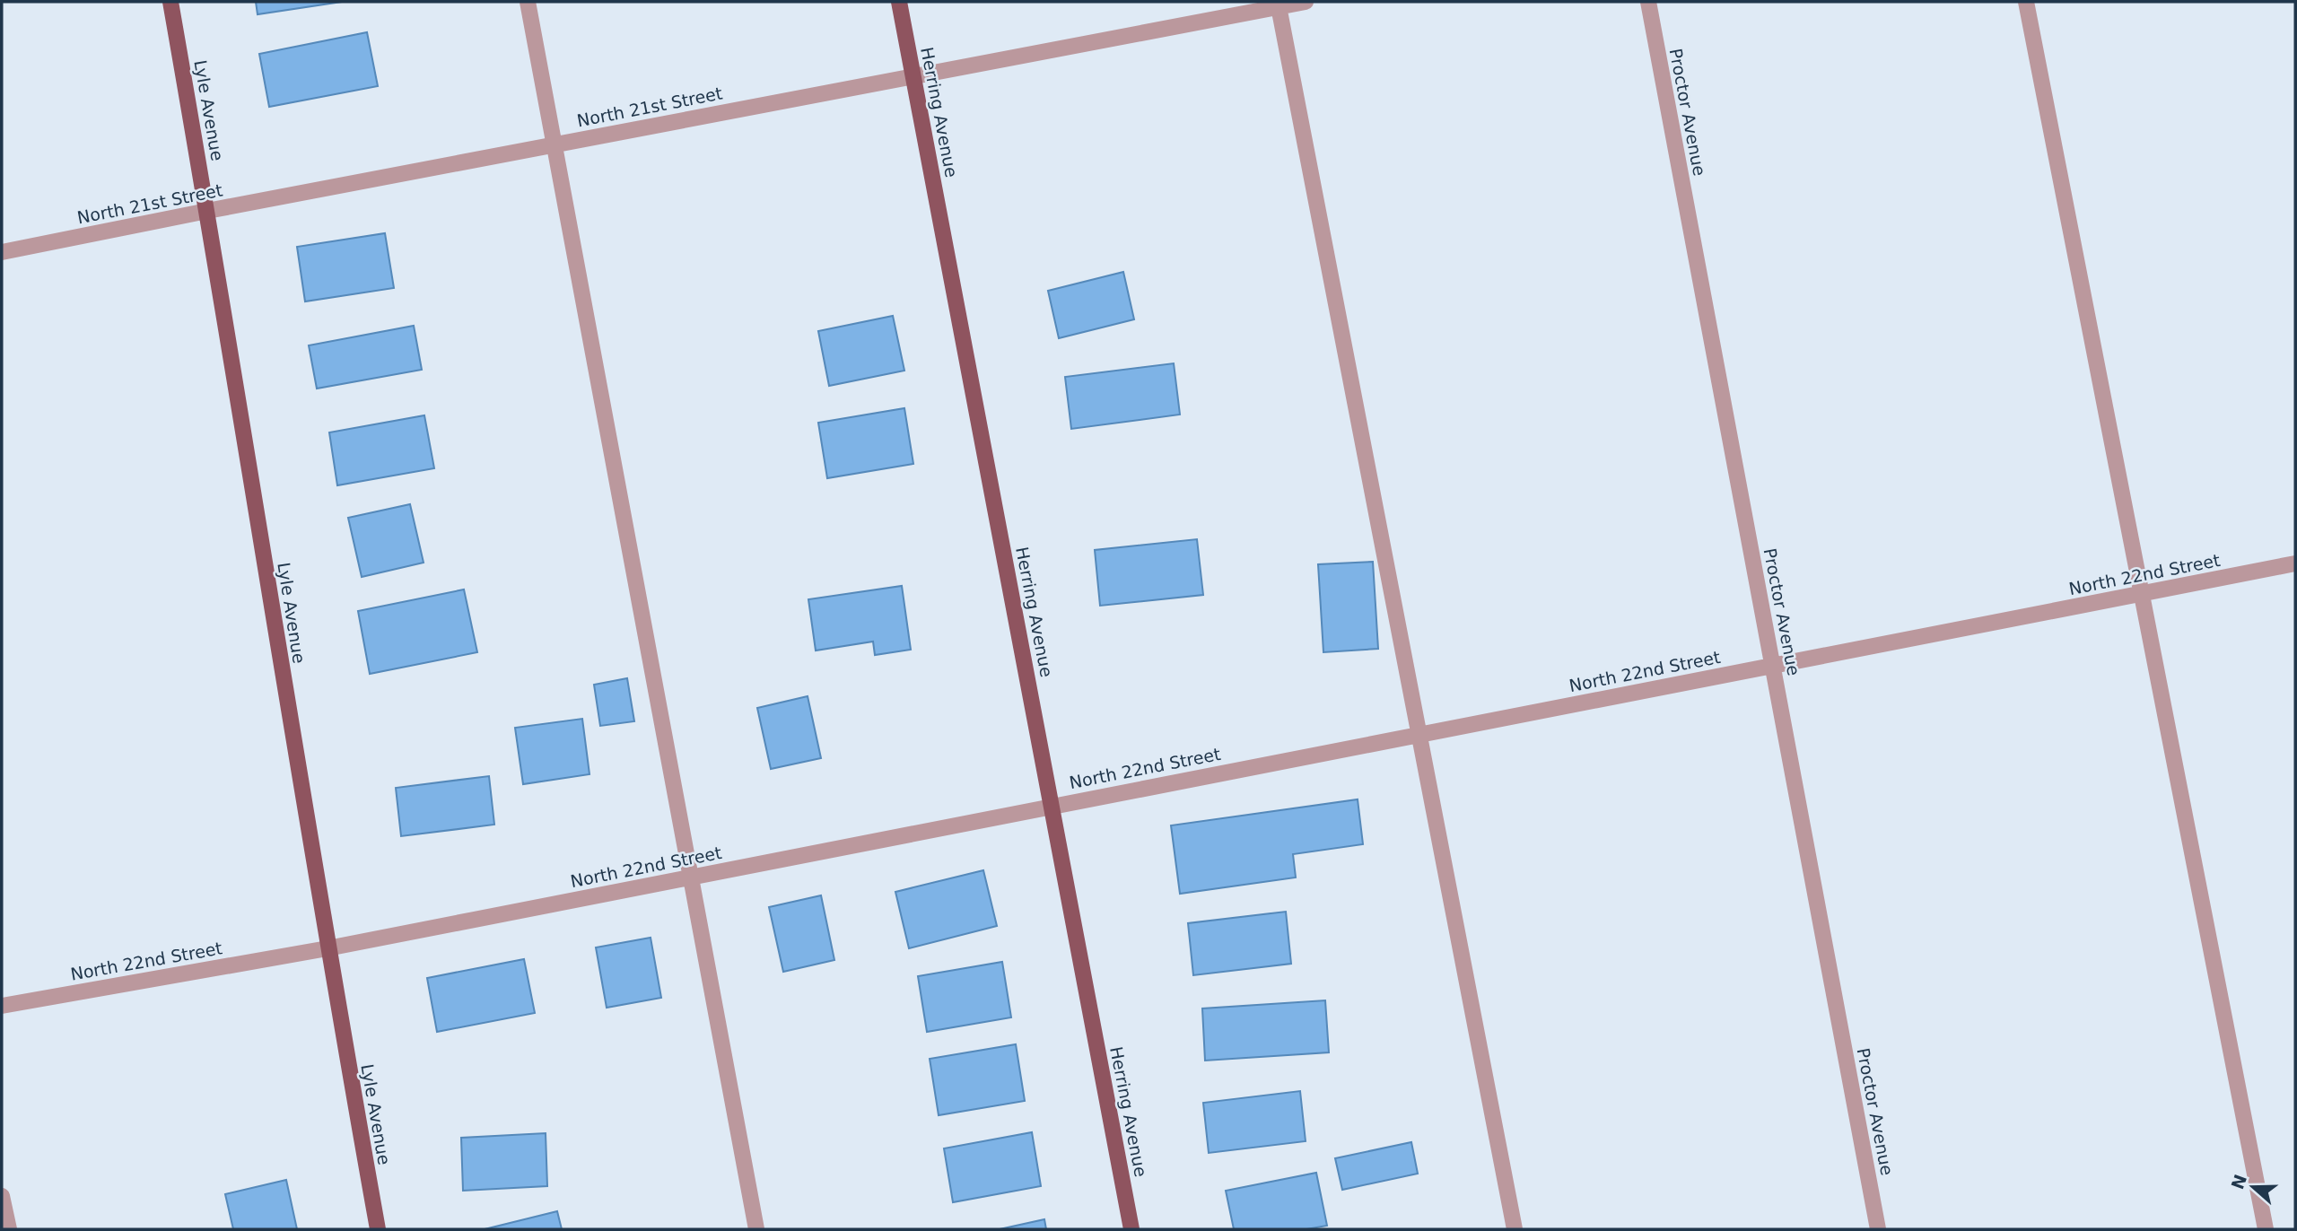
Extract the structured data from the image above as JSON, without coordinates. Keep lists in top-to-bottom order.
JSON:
{
  "streets": {
    "main road": ["Lyle Avenue", "Herring Avenue"],
    "street": ["North 21st Street", "Proctor Avenue", "North 22nd Street"]
  },
  "crossings": [
    ["North 21st Street", "Lyle Avenue"],
    ["North 21st Street", "Herring Avenue"],
    ["Lyle Avenue", "North 22nd Street"],
    ["Herring Avenue", "North 22nd Street"],
    ["Proctor Avenue", "North 22nd Street"]
  ],
  "north": "left"
}
